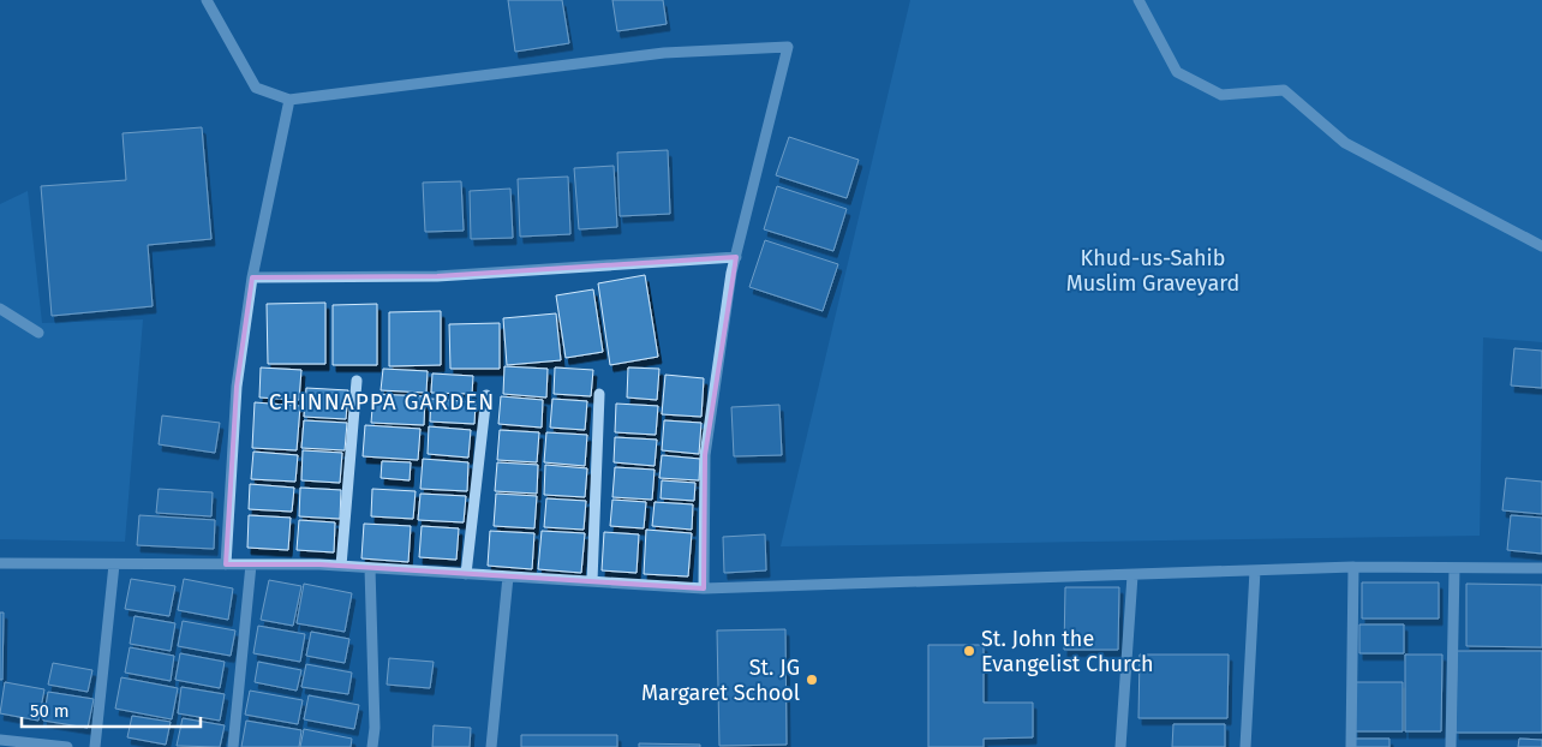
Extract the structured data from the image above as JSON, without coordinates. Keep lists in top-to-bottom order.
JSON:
{
  "districts": ["CHINNAPPA GARDEN"],
  "parks": ["Khud-us-Sahib Muslim Graveyard"],
  "places": ["St. John the Evangelist Church", "St. JG Margaret School"],
  "scale_bar": "50 m"
}
